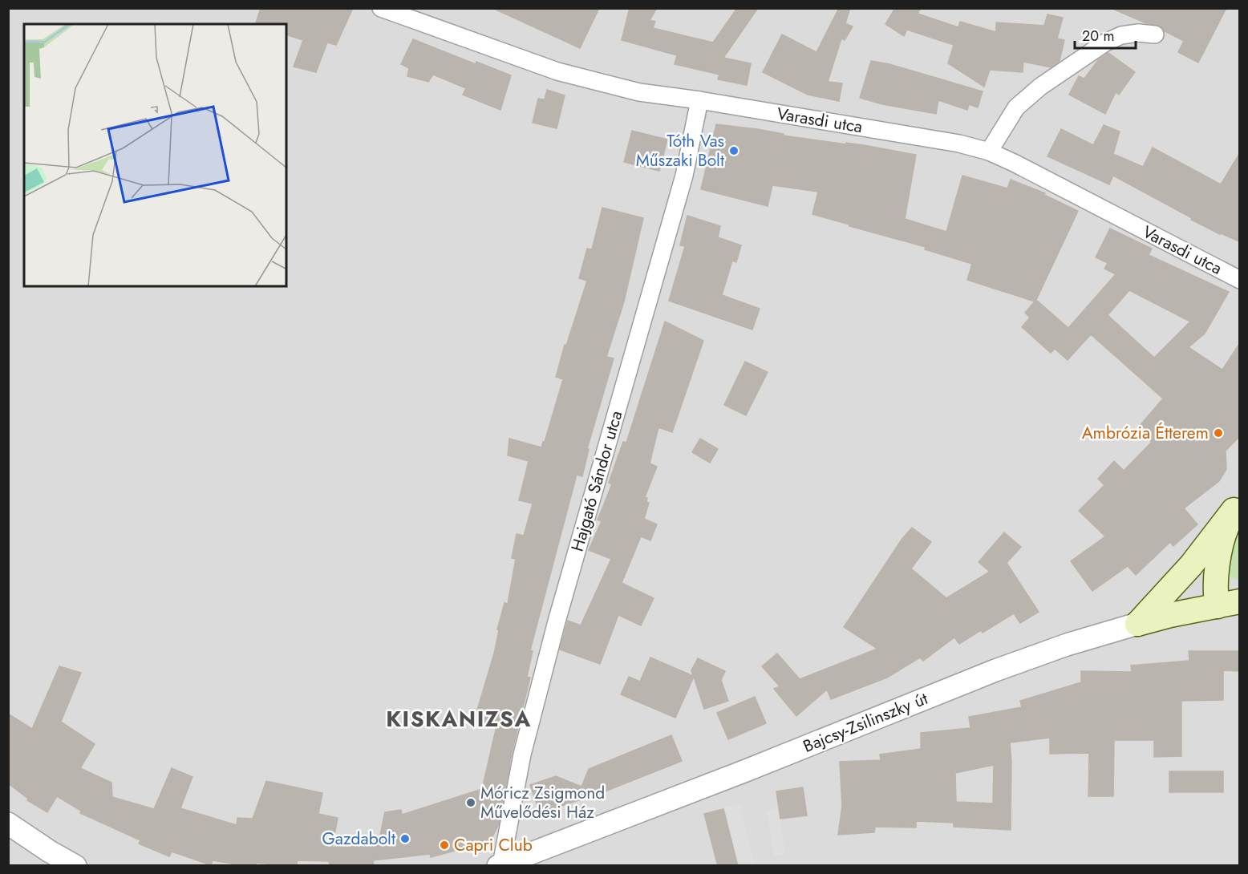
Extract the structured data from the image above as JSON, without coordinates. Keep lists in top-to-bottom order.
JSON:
{
  "streets": {
    "main road": ["Bajcsy-Zsilinszky út"],
    "street": ["Varasdi utca", "Hajgató Sándor utca"]
  },
  "crossings": [
    ["Varasdi utca", "Hajgató Sándor utca"],
    ["Hajgató Sándor utca", "Bajcsy-Zsilinszky út"]
  ],
  "districts": ["KISKANIZSA"],
  "places": [
    "Tóth Vas Műszaki Bolt",
    "Ambrózia Étterem",
    "Móricz Zsigmond Művelődési Ház",
    "Gazdabolt",
    "Capri Club"
  ],
  "scale_bar": "20 m"
}
